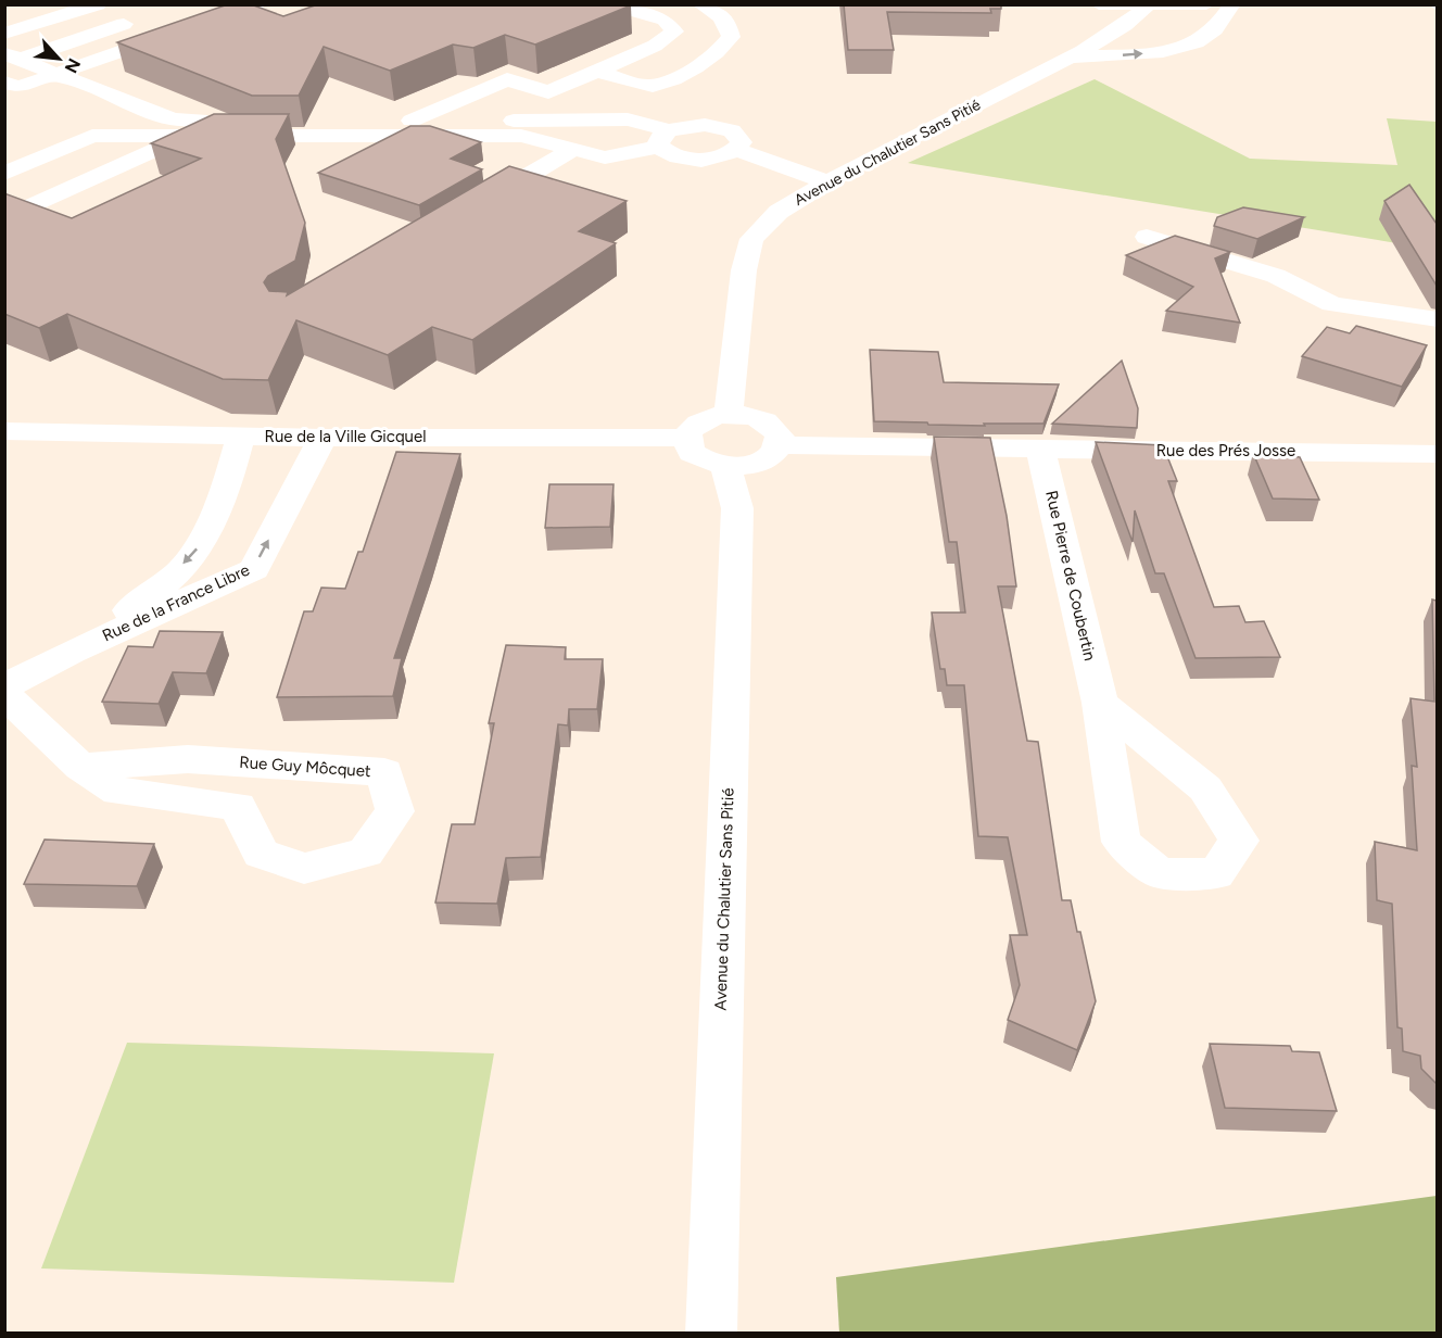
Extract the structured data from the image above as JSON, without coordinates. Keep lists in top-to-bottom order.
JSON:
{
  "streets": {
    "street": [
      "Avenue du Chalutier Sans Pitié",
      "Rue de la Ville Gicquel",
      "Rue des Prés Josse",
      "Rue Pierre de Coubertin",
      "Rue de la France Libre",
      "Rue Guy Môcquet"
    ]
  },
  "crossings": [
    ["Avenue du Chalutier Sans Pitié", "Rue de la Ville Gicquel"],
    ["Avenue du Chalutier Sans Pitié", "Rue des Prés Josse"],
    ["Rue de la Ville Gicquel", "Rue des Prés Josse"],
    ["Rue de la Ville Gicquel", "Rue de la France Libre"],
    ["Rue des Prés Josse", "Rue Pierre de Coubertin"]
  ],
  "north": "bottom right"
}
